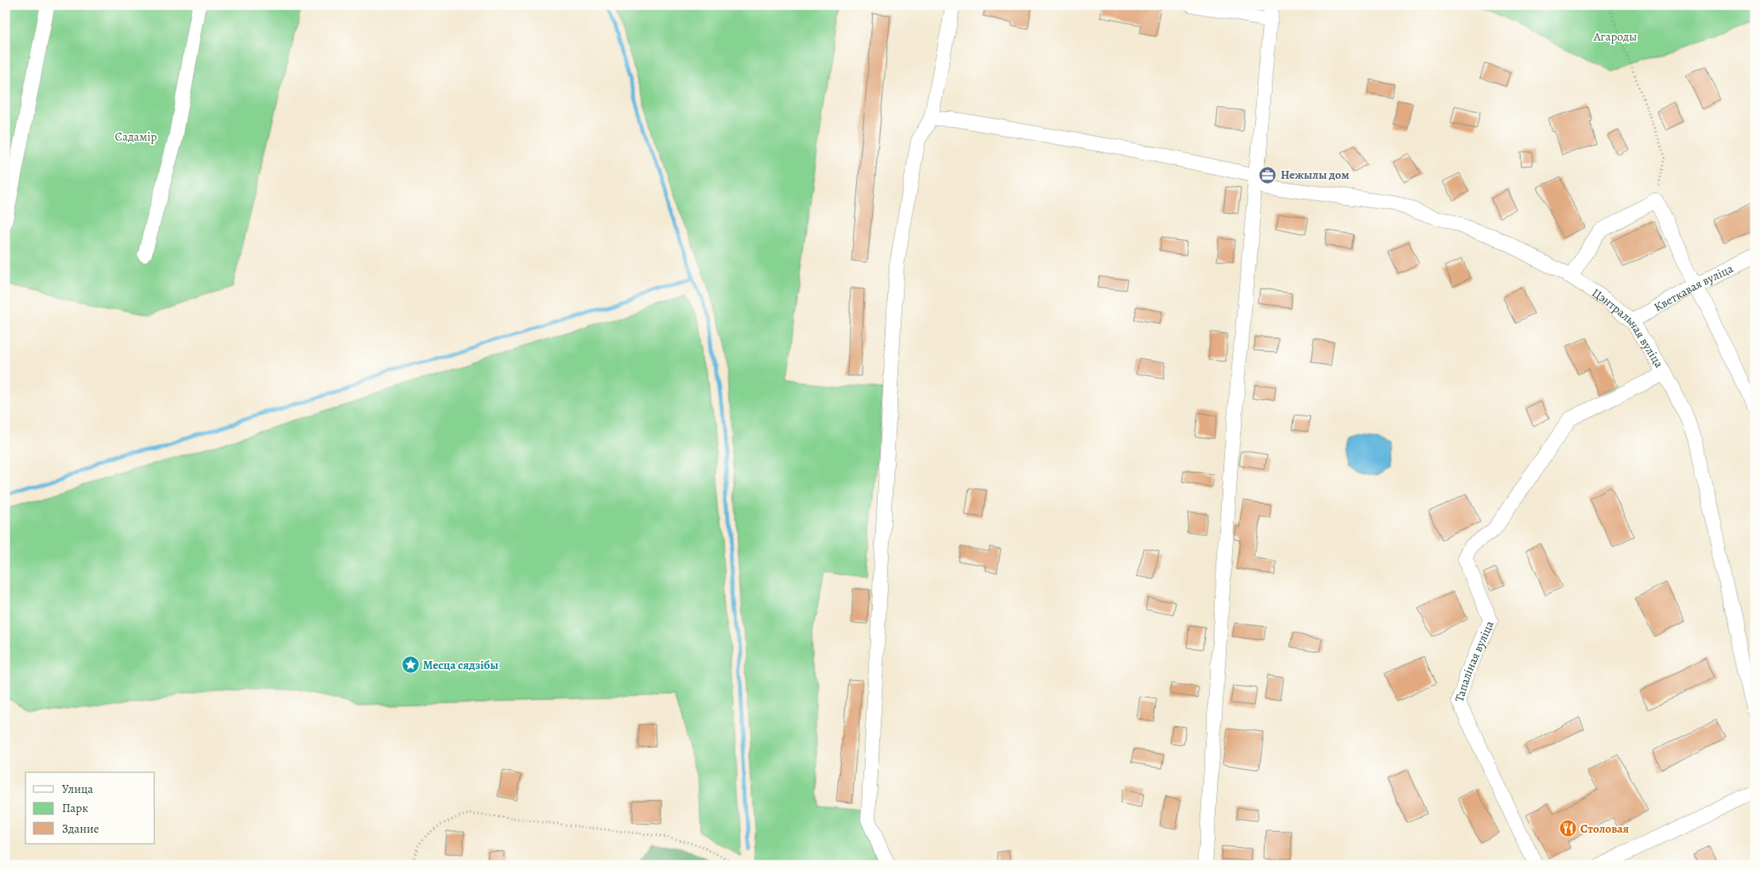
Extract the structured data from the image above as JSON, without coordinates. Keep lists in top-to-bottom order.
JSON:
{
  "streets": {
    "street": ["Кветкавая вуліца", "Цэнтральная вуліца", "Тапаліная вуліца"]
  },
  "crossings": [
    ["Кветкавая вуліца", "Цэнтральная вуліца"],
    ["Цэнтральная вуліца", "Тапаліная вуліца"]
  ],
  "parks": ["Агароды", "Садамір"],
  "places": {
    "office": ["Нежылы дом"],
    "place": ["Месца сядзібы"],
    "restaurant": ["Столовая"]
  },
  "legend": ["Улица", "Парк", "Здание"]
}
